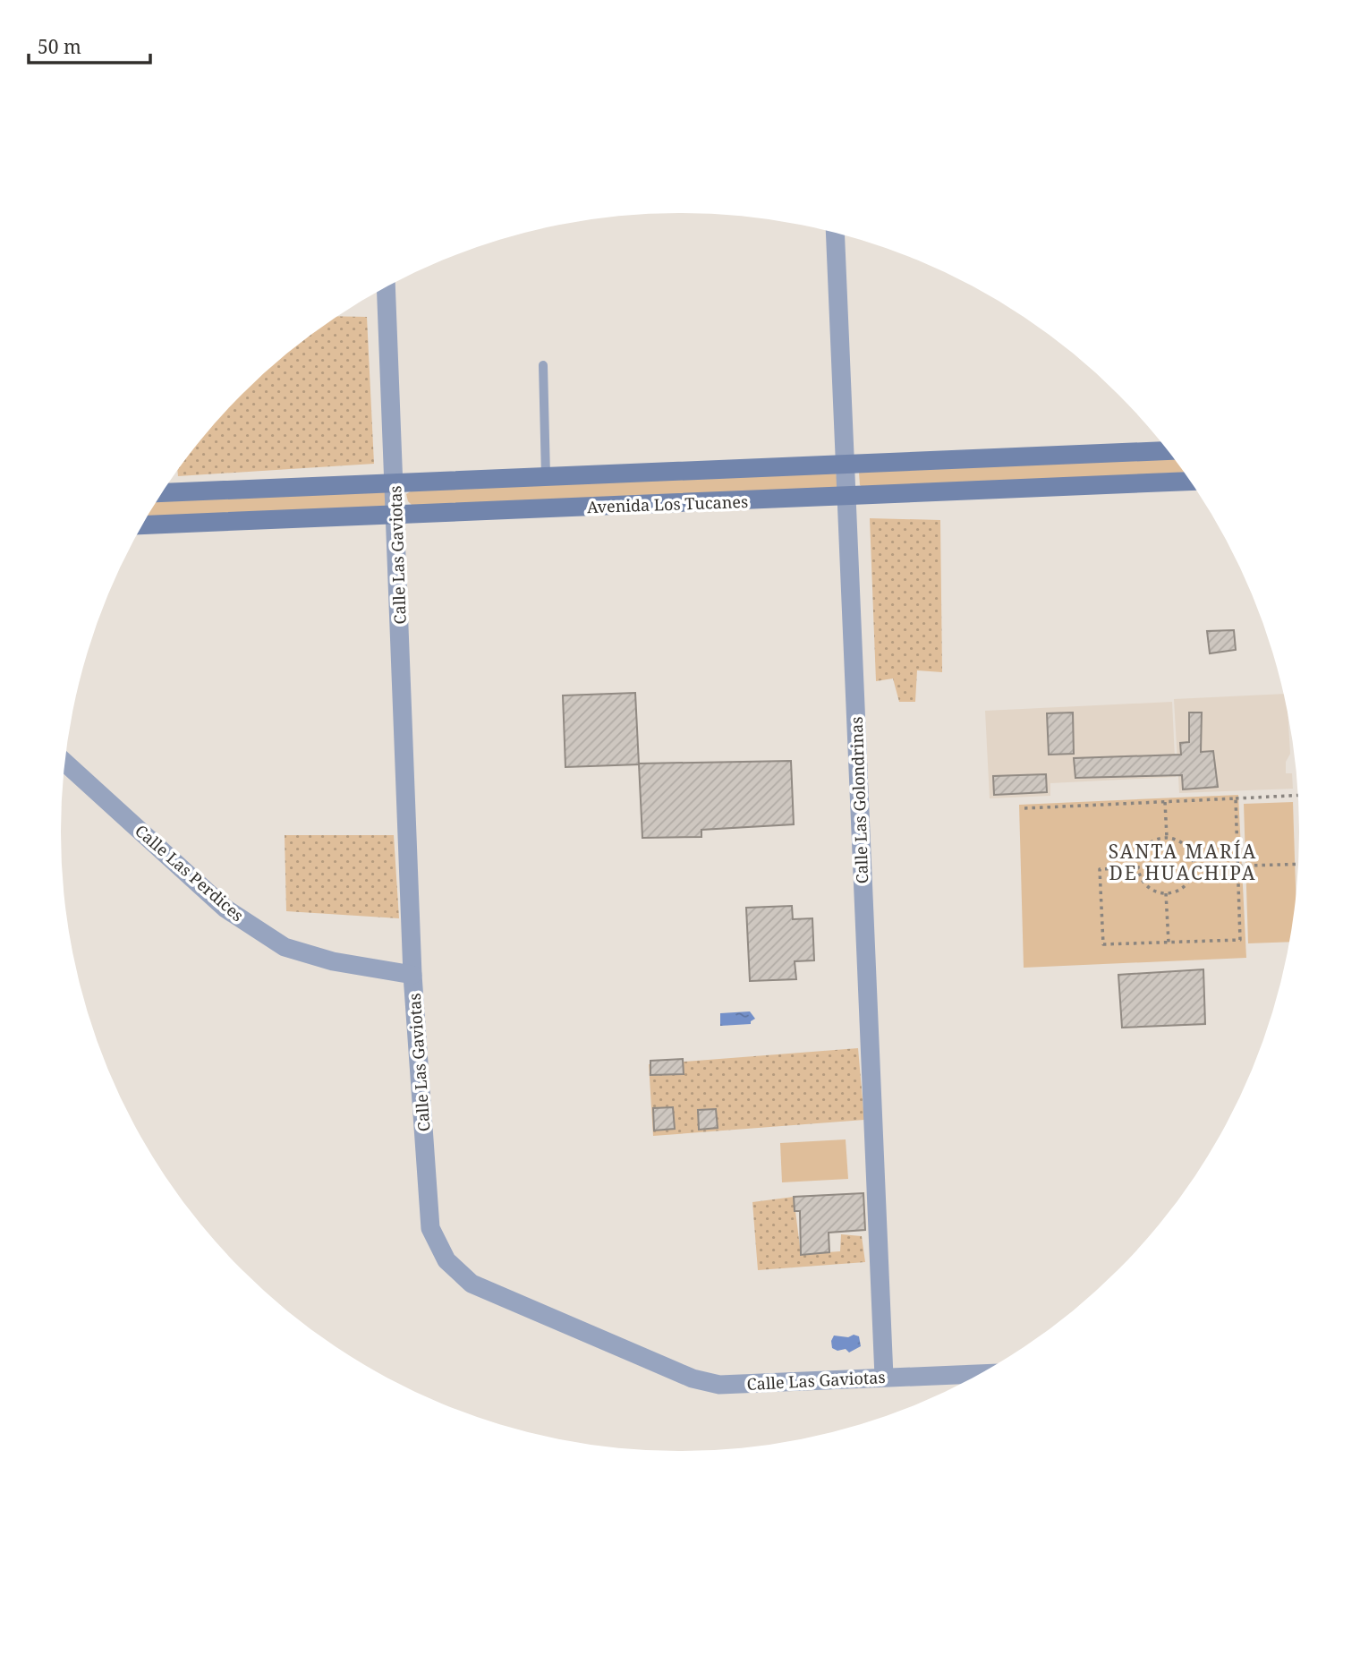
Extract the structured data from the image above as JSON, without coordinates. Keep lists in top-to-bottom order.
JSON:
{
  "streets": {
    "street": [
      "Avenida Los Tucanes",
      "Calle Las Gaviotas",
      "Calle Las Golondrinas",
      "Calle Las Perdices"
    ]
  },
  "crossings": [
    ["Avenida Los Tucanes", "Calle Las Gaviotas"],
    ["Avenida Los Tucanes", "Calle Las Golondrinas"],
    ["Calle Las Gaviotas", "Calle Las Golondrinas"],
    ["Calle Las Gaviotas", "Calle Las Perdices"]
  ],
  "districts": ["SANTA MARÍA DE HUACHIPA"],
  "scale_bar": "50 m"
}
